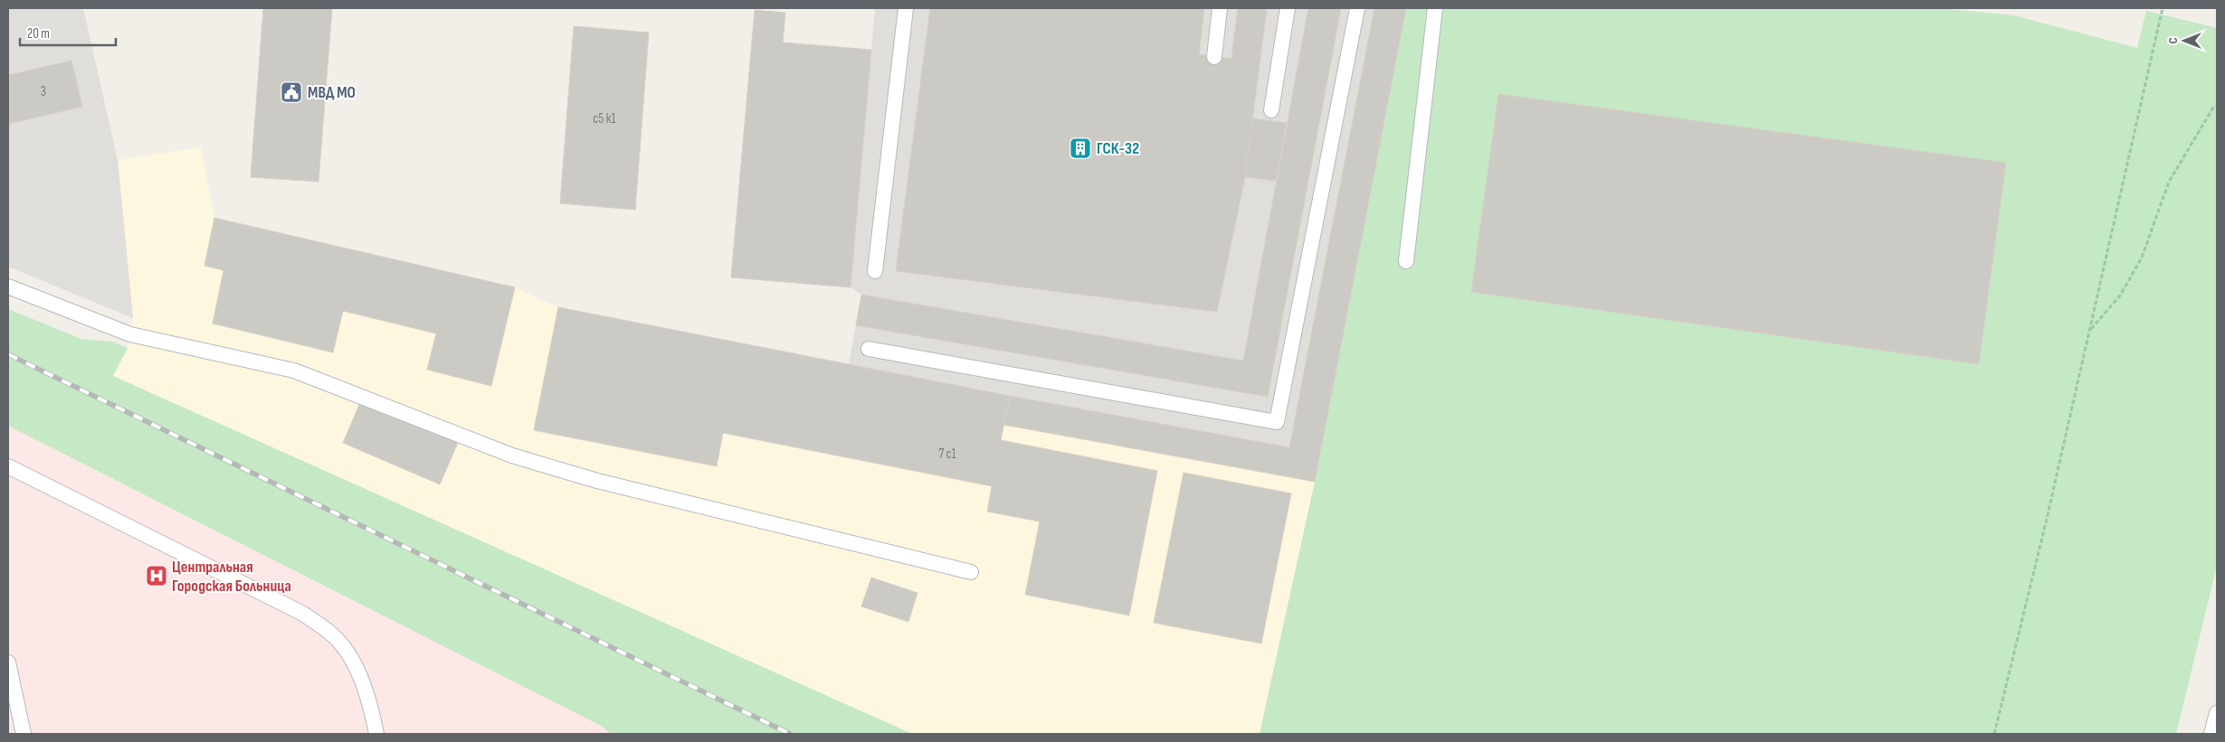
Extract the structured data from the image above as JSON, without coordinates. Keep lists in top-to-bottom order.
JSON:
{
  "places": {
    "public building": ["МВД МО"],
    "building": ["ГСК-32"],
    "hospital": ["Центральная Городская Больница"]
  },
  "house_numbers": ["3", "с5 к1", "7 с1"],
  "scale_bar": "20 m",
  "north": "left"
}
